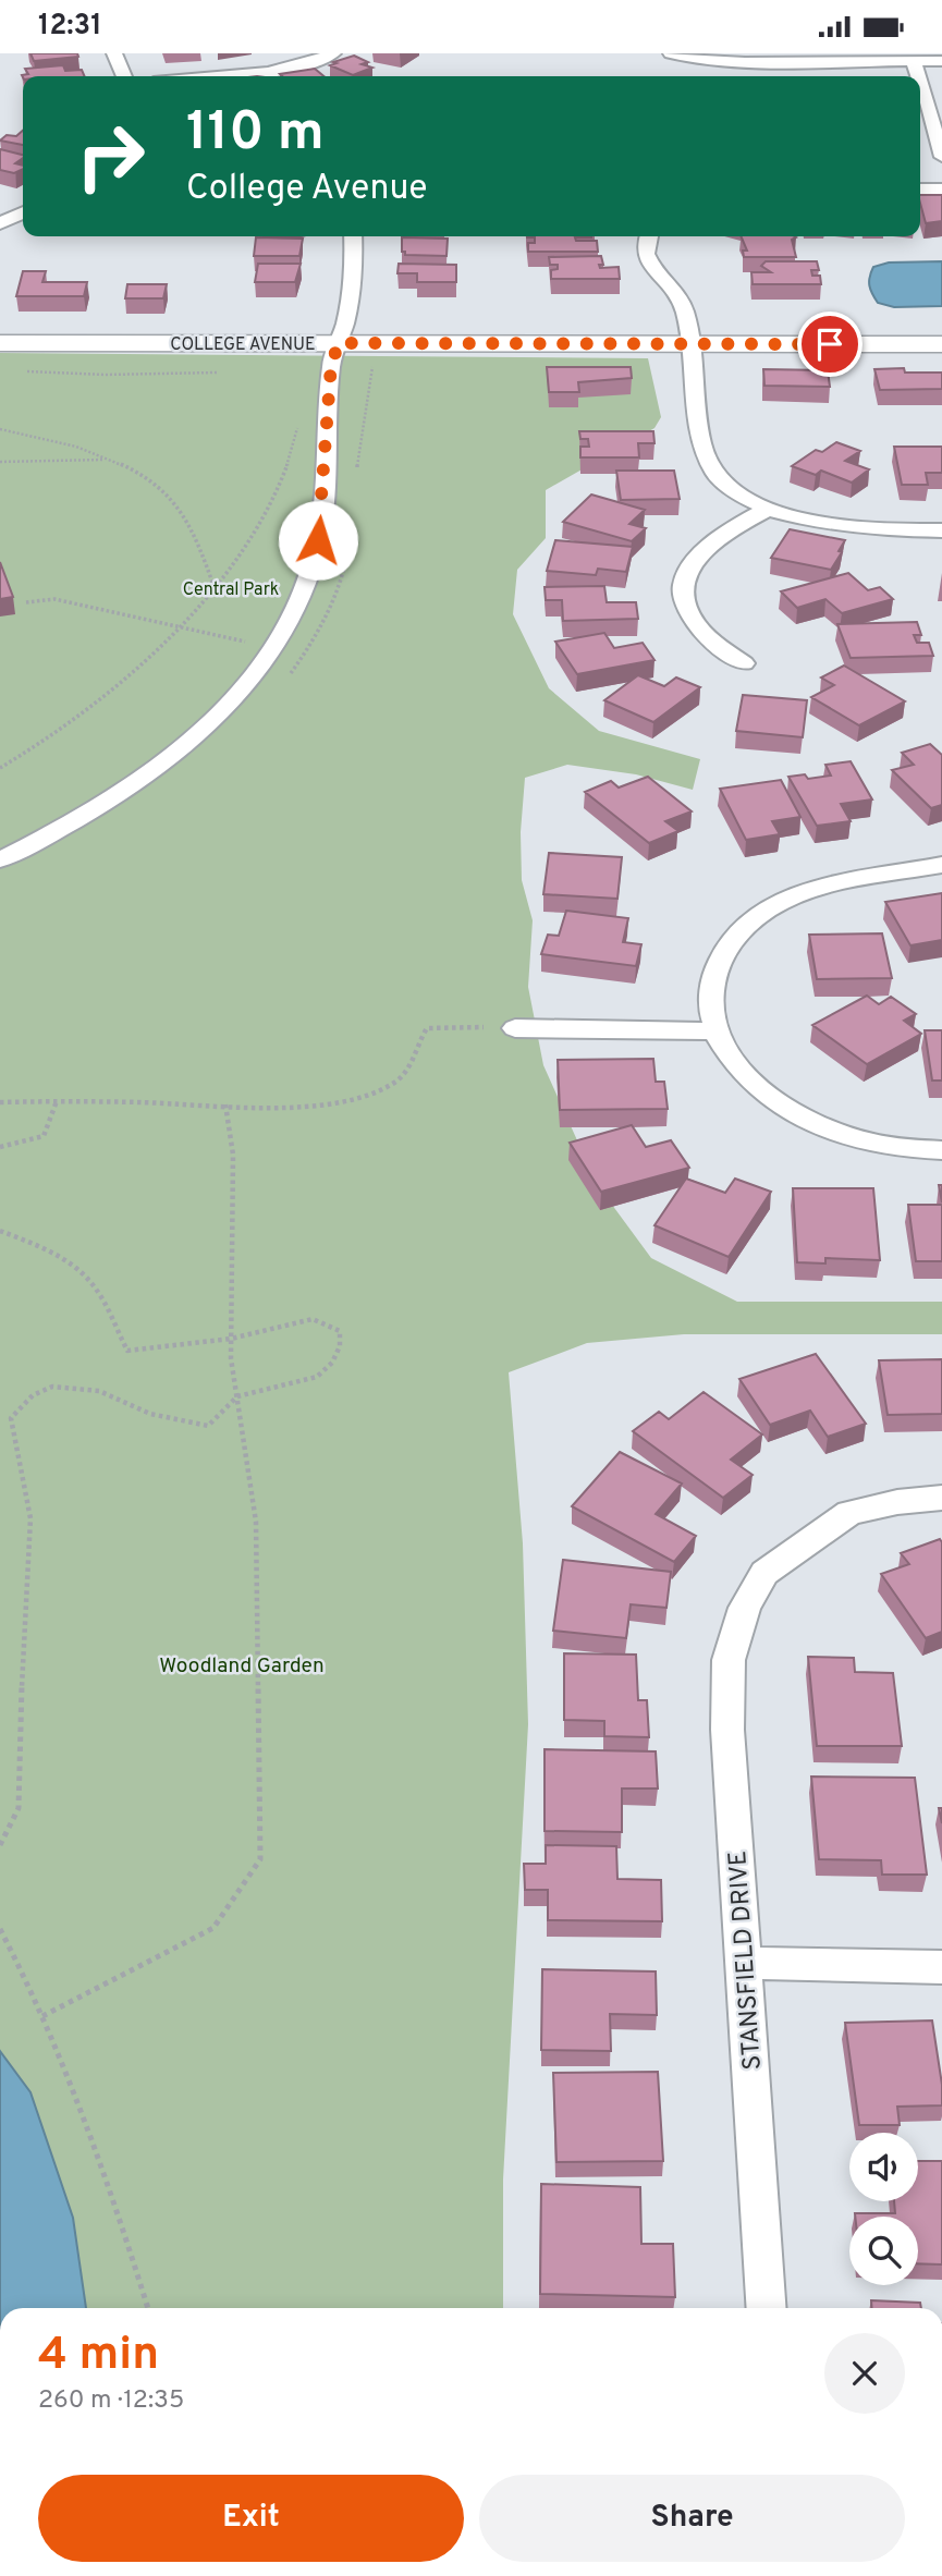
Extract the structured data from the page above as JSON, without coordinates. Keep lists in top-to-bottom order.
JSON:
{
  "streets": {
    "main road": ["COLLEGE AVENUE"],
    "street": ["STANSFIELD DRIVE"]
  },
  "parks": ["Central Park", "Woodland Garden"],
  "page": {
    "status": "12:31",
    "turn": ["110 m", "College Avenue"],
    "heading": ["4 min", "260 m · 12:35"],
    "buttons": ["Exit", "Share"]
  }
}
